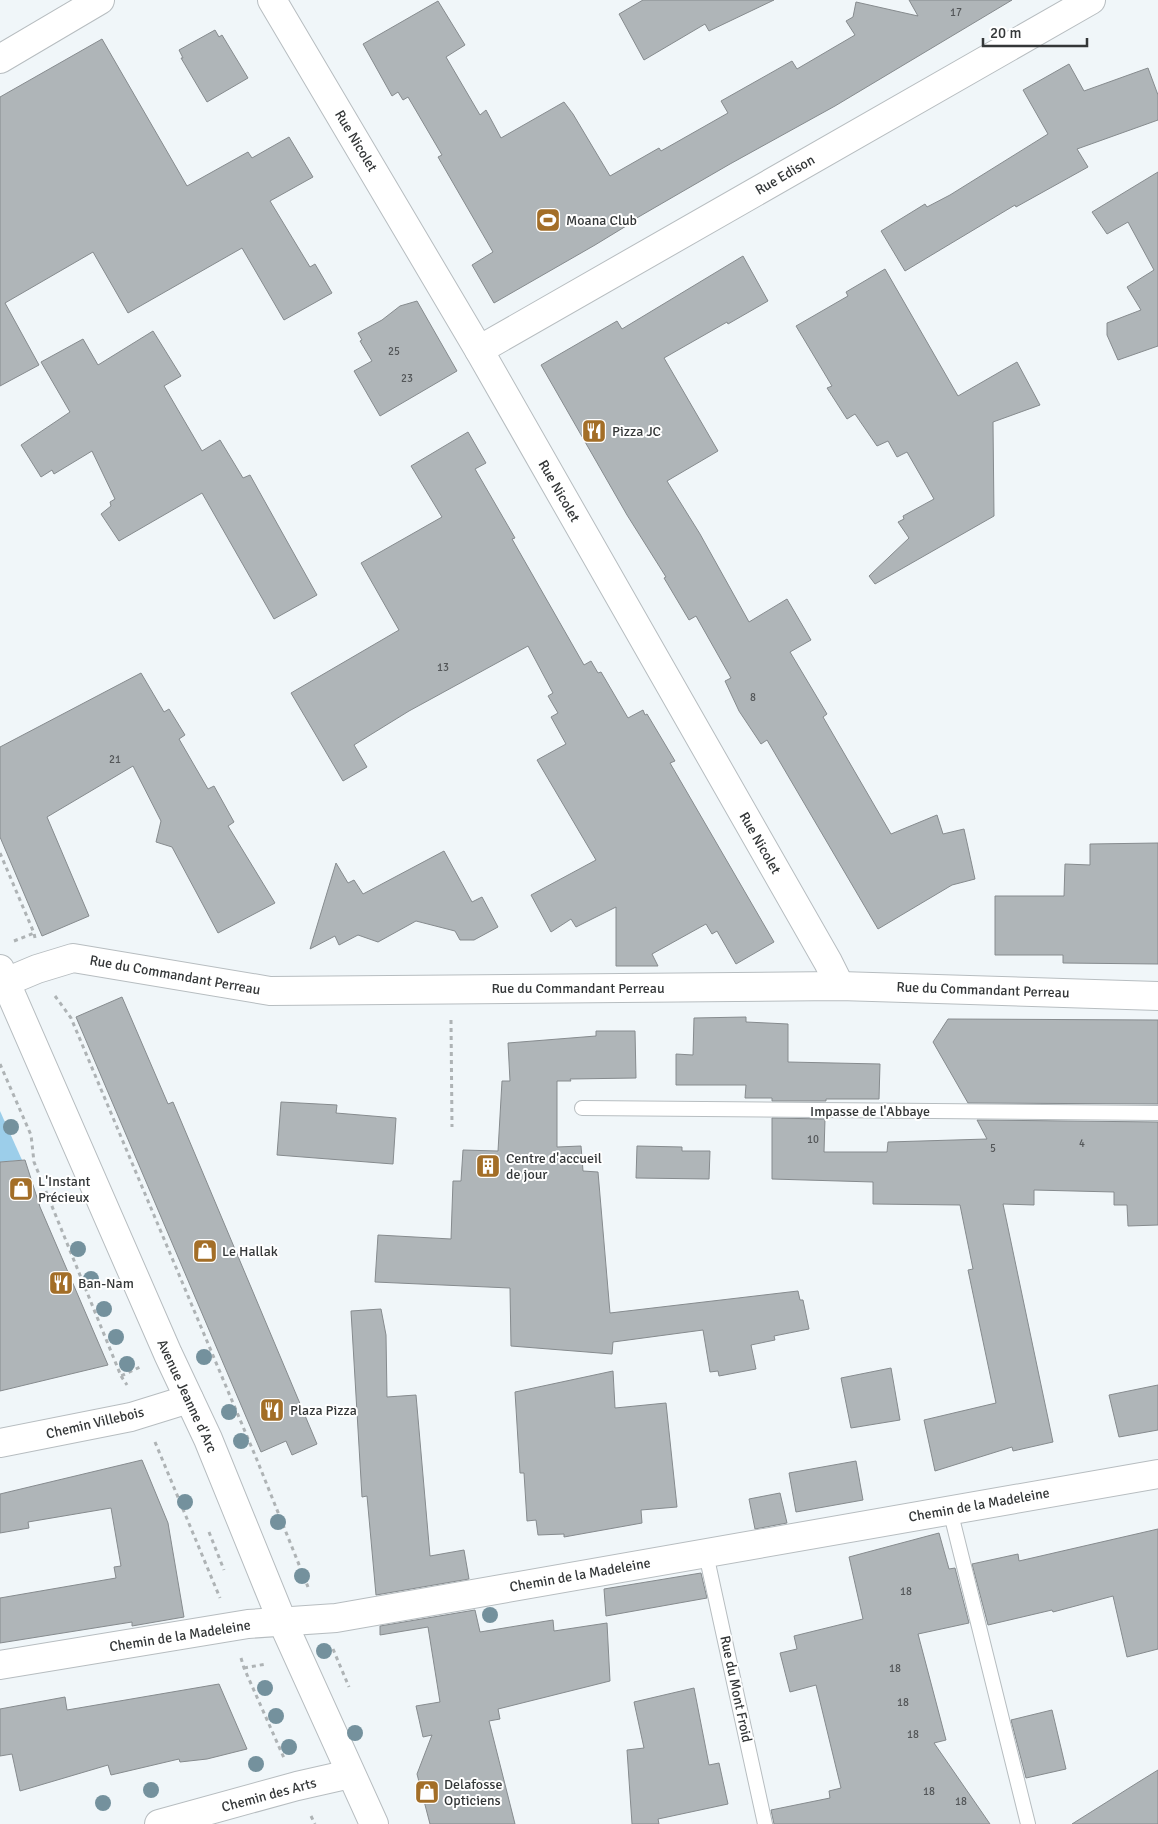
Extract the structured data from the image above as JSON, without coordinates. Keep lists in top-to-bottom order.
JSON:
{
  "streets": {
    "street": [
      "Rue Nicolet",
      "Rue Edison",
      "Rue du Commandant Perreau",
      "Avenue Jeanne d'Arc",
      "Chemin Villebois",
      "Chemin de la Madeleine",
      "Chemin des Arts"
    ],
    "lane": ["Impasse de l'Abbaye", "Rue du Mont Froid"]
  },
  "crossings": [
    ["Rue Nicolet", "Rue Edison"],
    ["Rue Nicolet", "Rue du Commandant Perreau"],
    ["Rue du Commandant Perreau", "Avenue Jeanne d'Arc"],
    ["Avenue Jeanne d'Arc", "Chemin Villebois"],
    ["Avenue Jeanne d'Arc", "Chemin de la Madeleine"],
    ["Avenue Jeanne d'Arc", "Chemin des Arts"],
    ["Chemin de la Madeleine", "Rue du Mont Froid"]
  ],
  "places": {
    "sports": ["Moana Club"],
    "restaurant": ["Pizza JC", "Ban-Nam", "Plaza Pizza"],
    "building": ["Centre d'accueil de jour"],
    "shop": ["L'Instant Précieux", "Le Hallak", "Delafosse Opticiens"]
  },
  "house_numbers": [
    "17",
    "25",
    "23",
    "13",
    "8",
    "21",
    "10",
    "4",
    "5",
    "18",
    "18",
    "18",
    "18",
    "18",
    "18"
  ],
  "scale_bar": "20 m"
}
